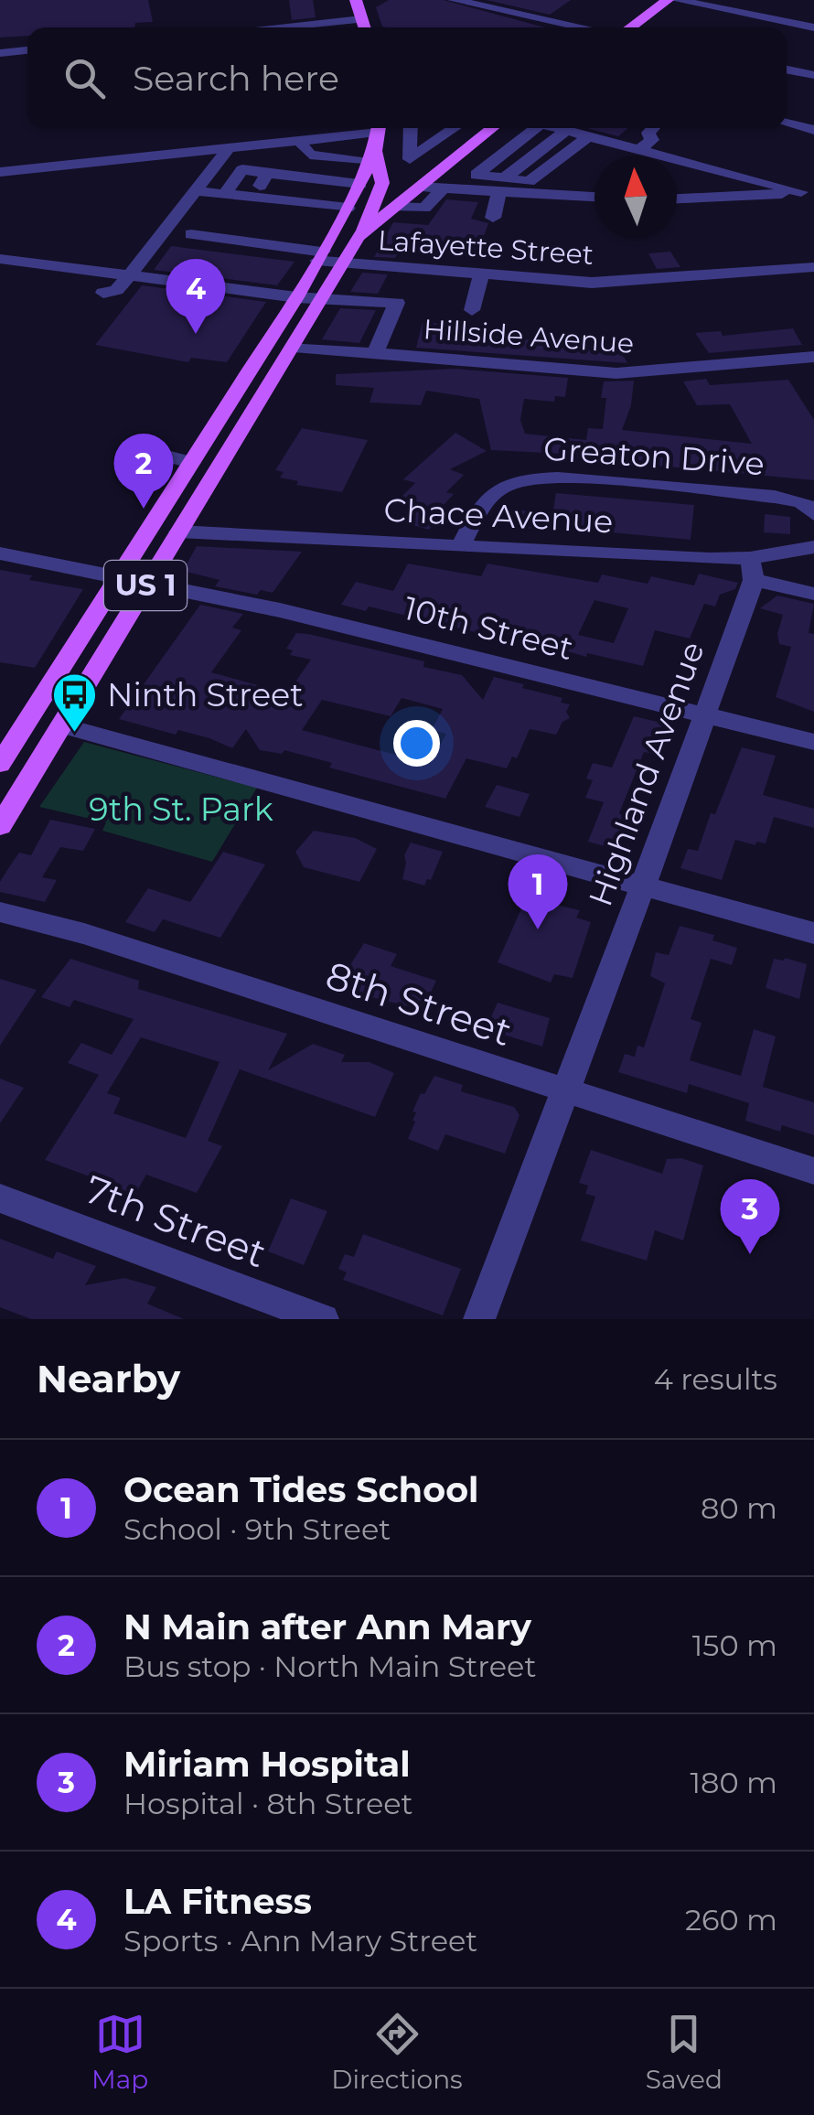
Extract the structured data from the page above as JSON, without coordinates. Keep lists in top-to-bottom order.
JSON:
{
  "streets": {
    "main road": ["US 1"],
    "street": [
      "Lafayette Street",
      "Hillside Avenue",
      "Greaton Drive",
      "Chace Avenue",
      "10th Street",
      "Highland Avenue",
      "8th Street",
      "7th Street"
    ]
  },
  "crossings": [
    ["Lafayette Street", "US 1"],
    ["Hillside Avenue", "US 1"],
    ["Greaton Drive", "Chace Avenue"],
    ["Chace Avenue", "US 1"],
    ["Chace Avenue", "Highland Avenue"],
    ["US 1", "10th Street"],
    ["10th Street", "Highland Avenue"],
    ["Highland Avenue", "8th Street"]
  ],
  "parks": ["9th St. Park"],
  "places": {
    "bus stop": ["Ninth Street"]
  },
  "north": "top",
  "page": {
    "search": "Search here",
    "pins": [
      "4",
      "2",
      "1",
      "3"
    ],
    "heading": ["Nearby", "4 results"],
    "list": [
      {
        "mark": "1",
        "name": "Ocean Tides School",
        "note": "School · 9th Street",
        "value": "80 m"
      },
      {
        "mark": "2",
        "name": "N Main after Ann Mary",
        "note": "Bus stop · North Main Street",
        "value": "150 m"
      },
      {
        "mark": "3",
        "name": "Miriam Hospital",
        "note": "Hospital · 8th Street",
        "value": "180 m"
      },
      {
        "mark": "4",
        "name": "LA Fitness",
        "note": "Sports · Ann Mary Street",
        "value": "260 m"
      }
    ],
    "nav": ["Map", "Directions", "Saved"]
  }
}
